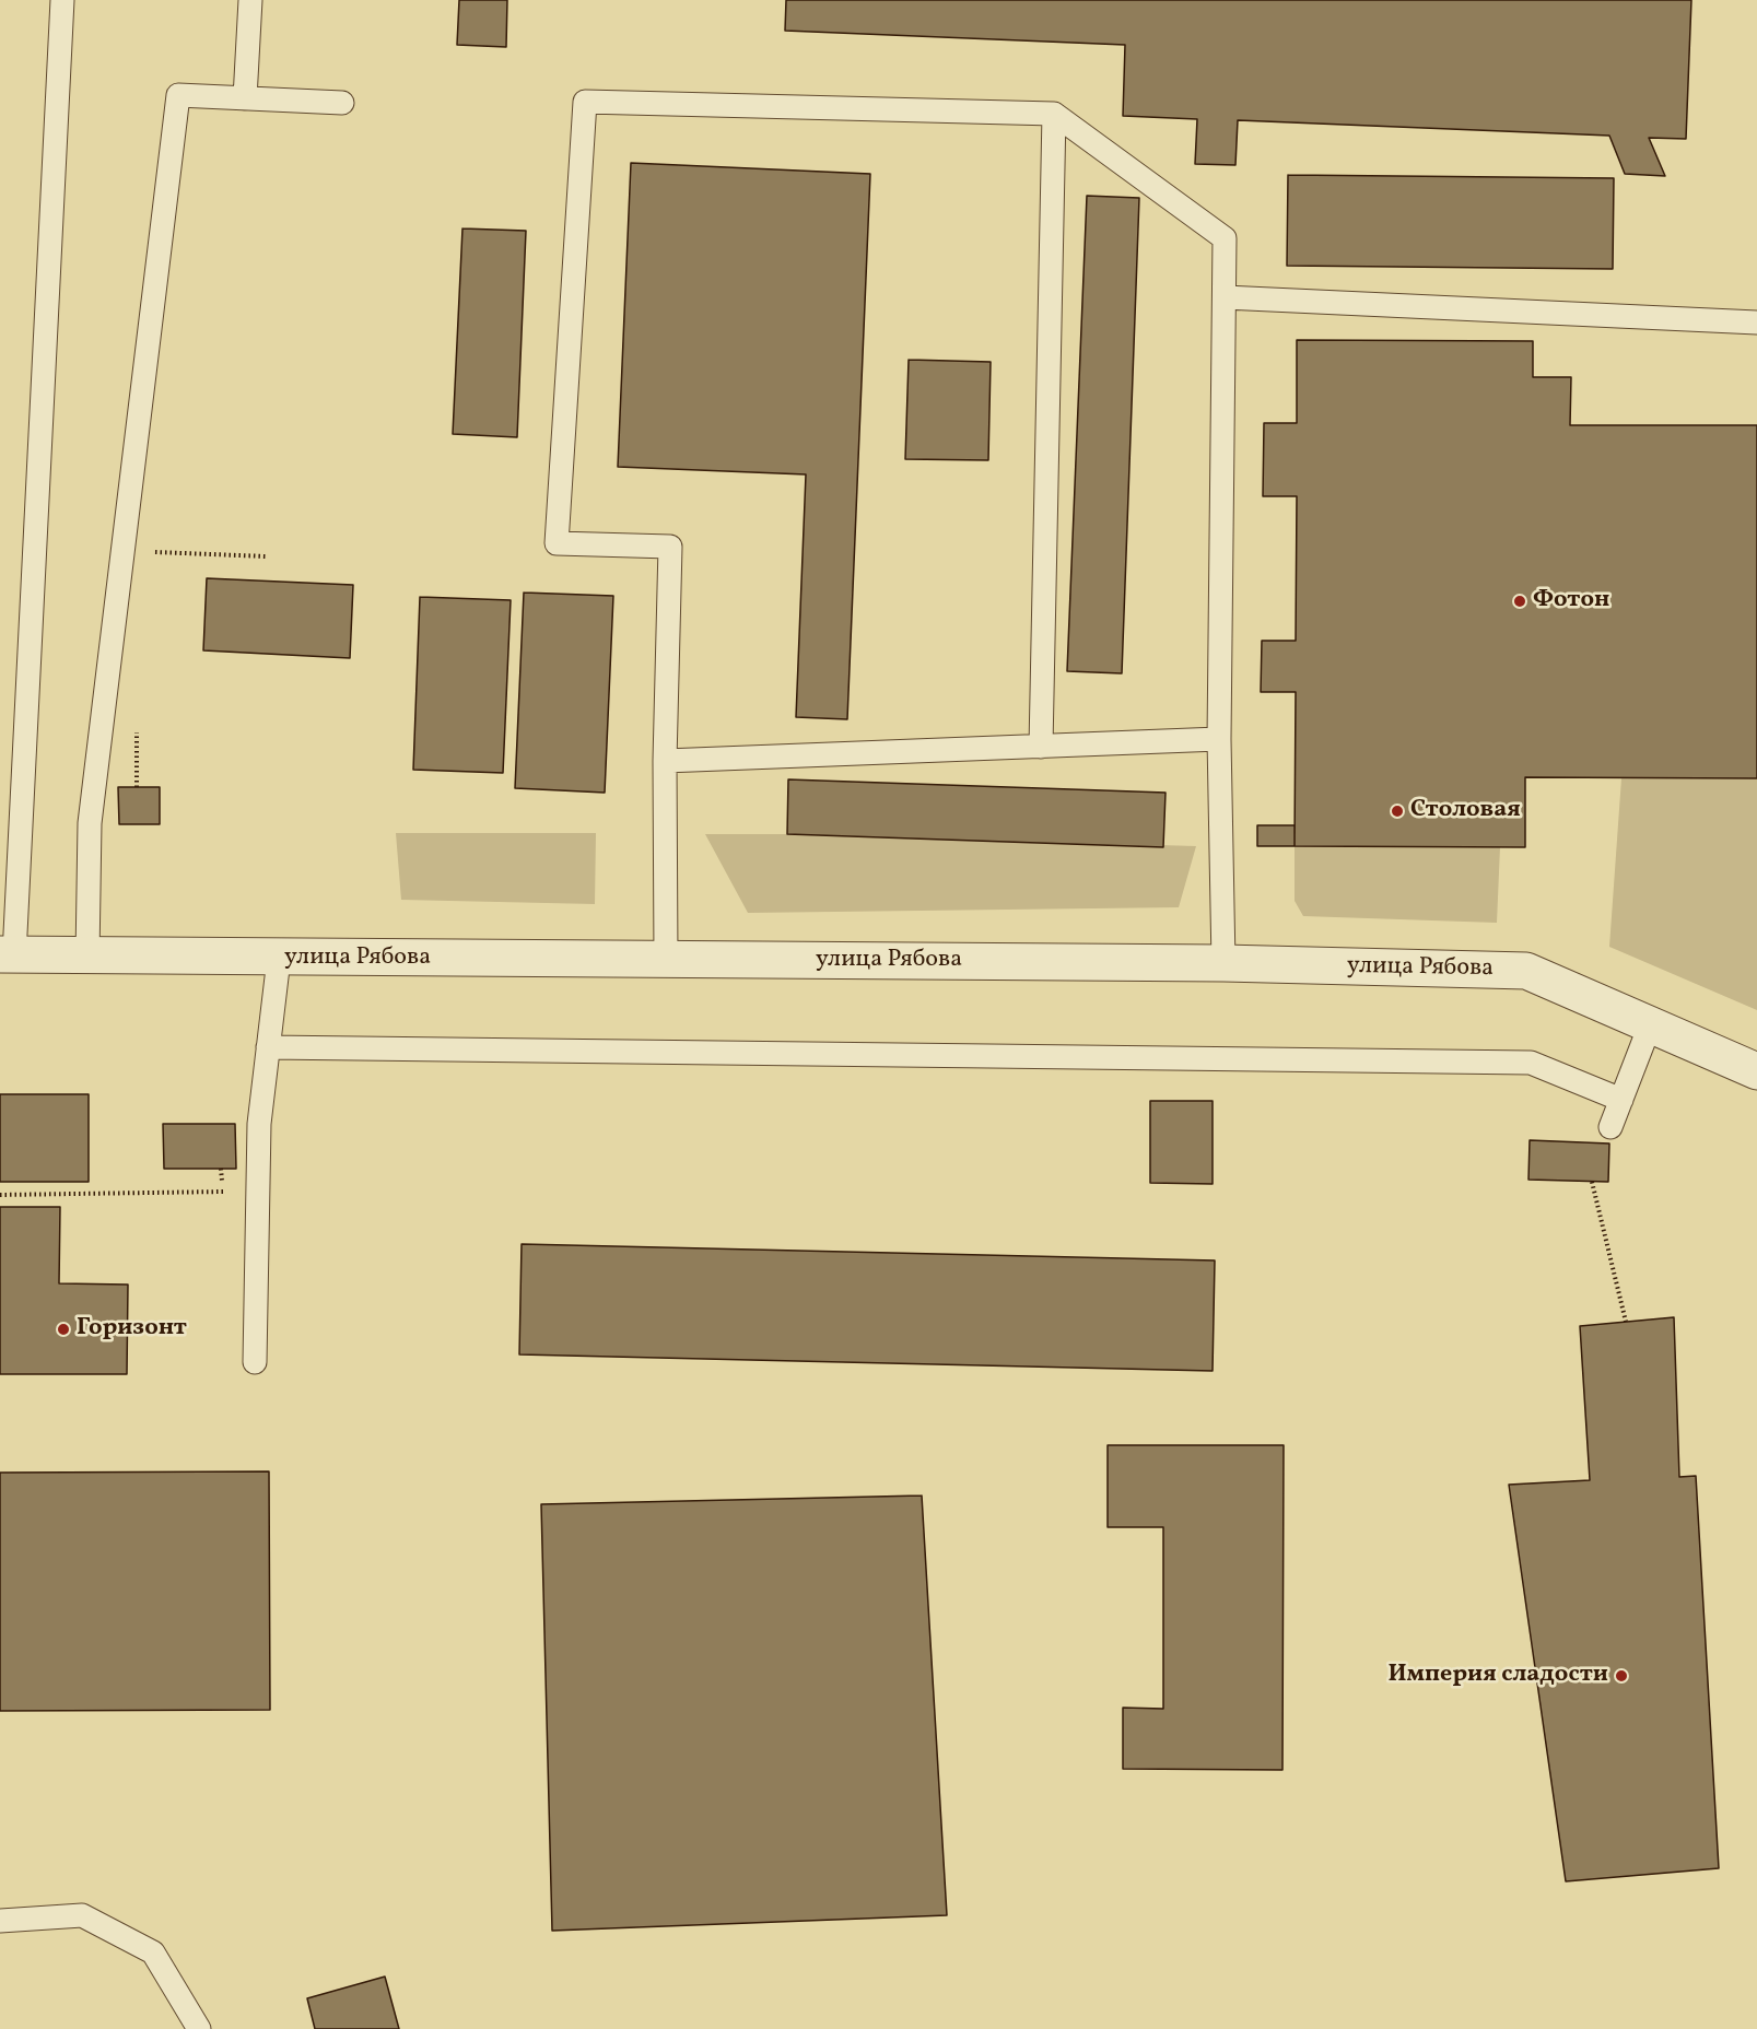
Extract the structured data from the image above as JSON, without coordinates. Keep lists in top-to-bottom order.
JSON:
{
  "streets": {
    "street": ["улица Рябова"]
  },
  "places": [
    "Фотон",
    "Столовая",
    "Горизонт",
    "Империя сладости"
  ]
}
